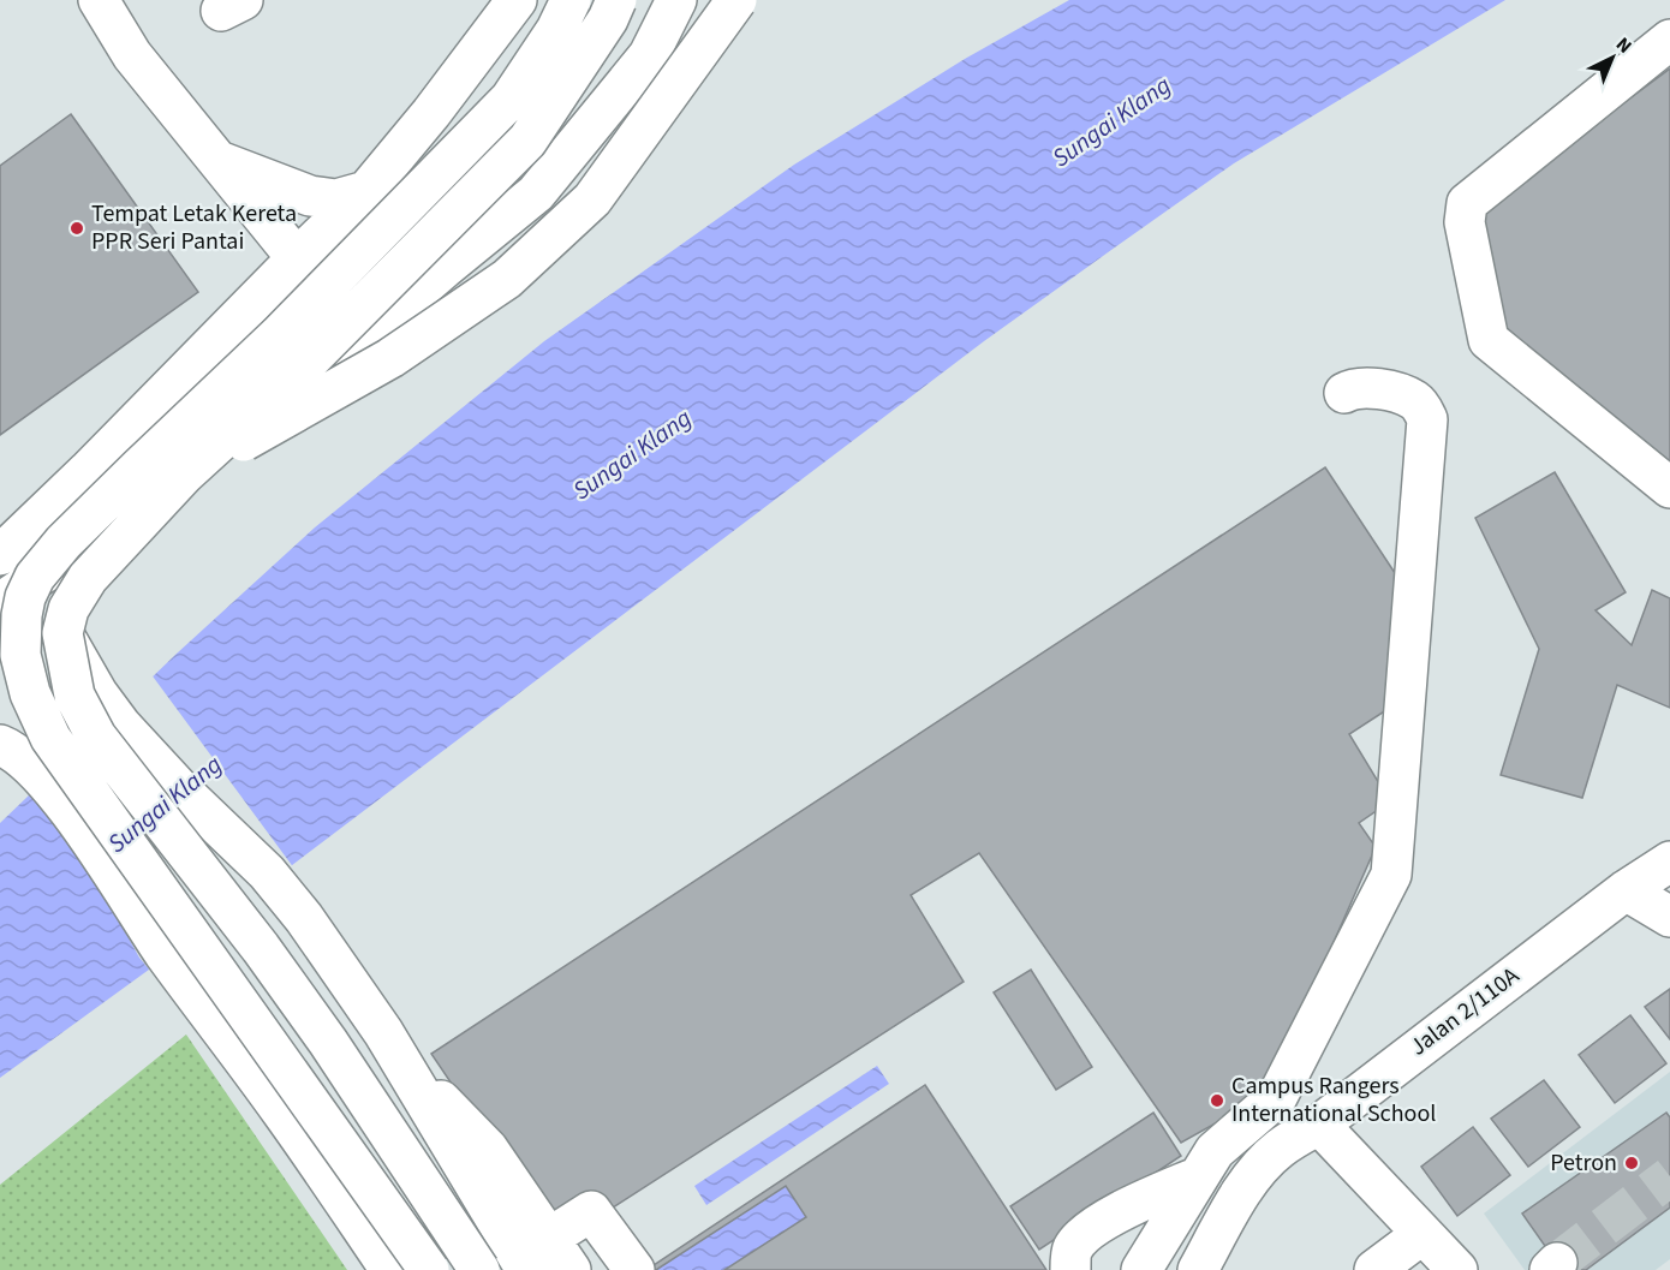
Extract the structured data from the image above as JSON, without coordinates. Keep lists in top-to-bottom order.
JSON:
{
  "streets": {
    "street": ["Jalan 2/110A"]
  },
  "water": ["Sungai Klang"],
  "places": ["Tempat Letak Kereta PPR Seri Pantai", "Campus Rangers International School", "Petron"],
  "north": "top right"
}
